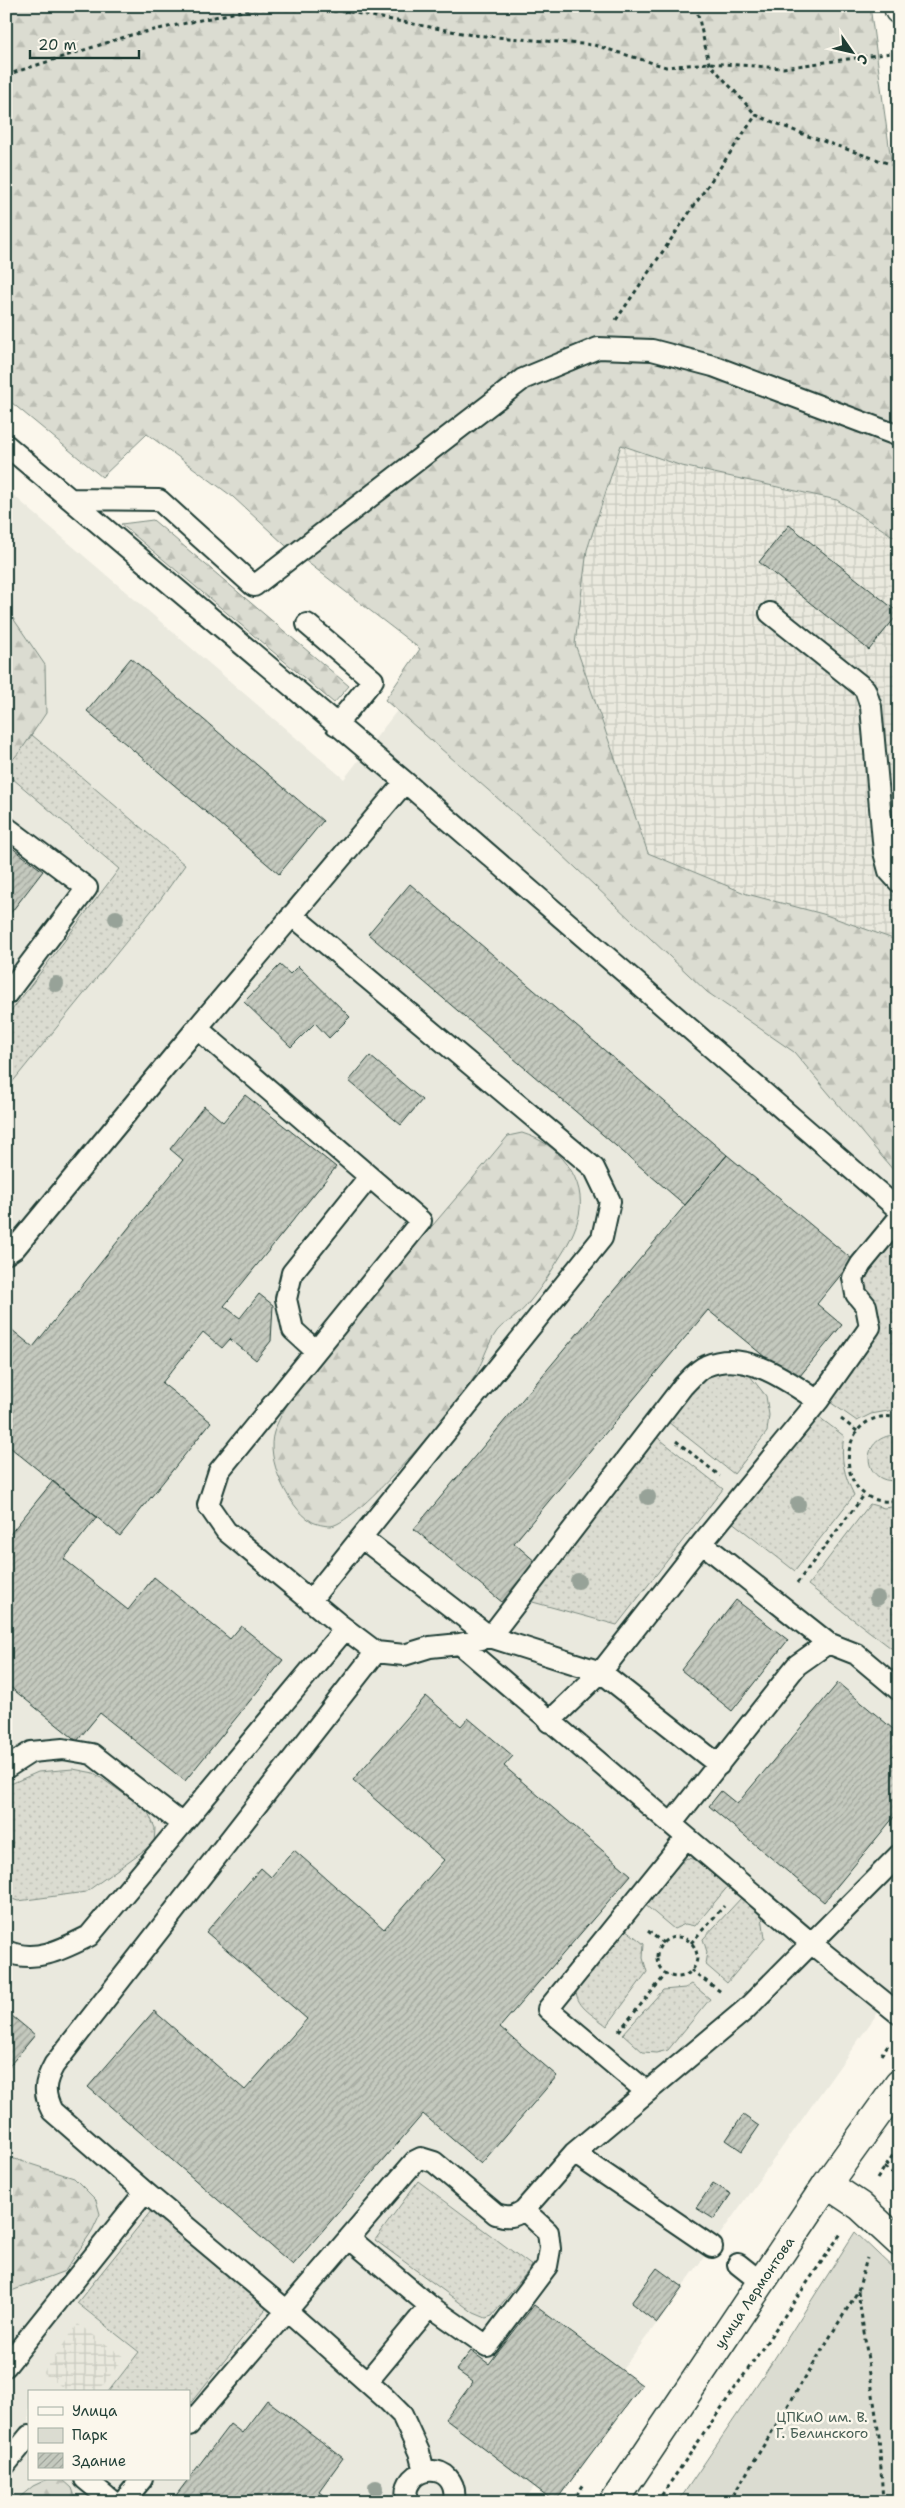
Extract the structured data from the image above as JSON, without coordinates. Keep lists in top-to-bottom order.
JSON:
{
  "streets": {
    "main road": ["улица Лермонтова"]
  },
  "parks": ["ЦПКиО им. В. Г. Белинского"],
  "legend": ["Улица", "Парк", "Здание"],
  "scale_bar": "20 m",
  "north": "bottom right"
}
